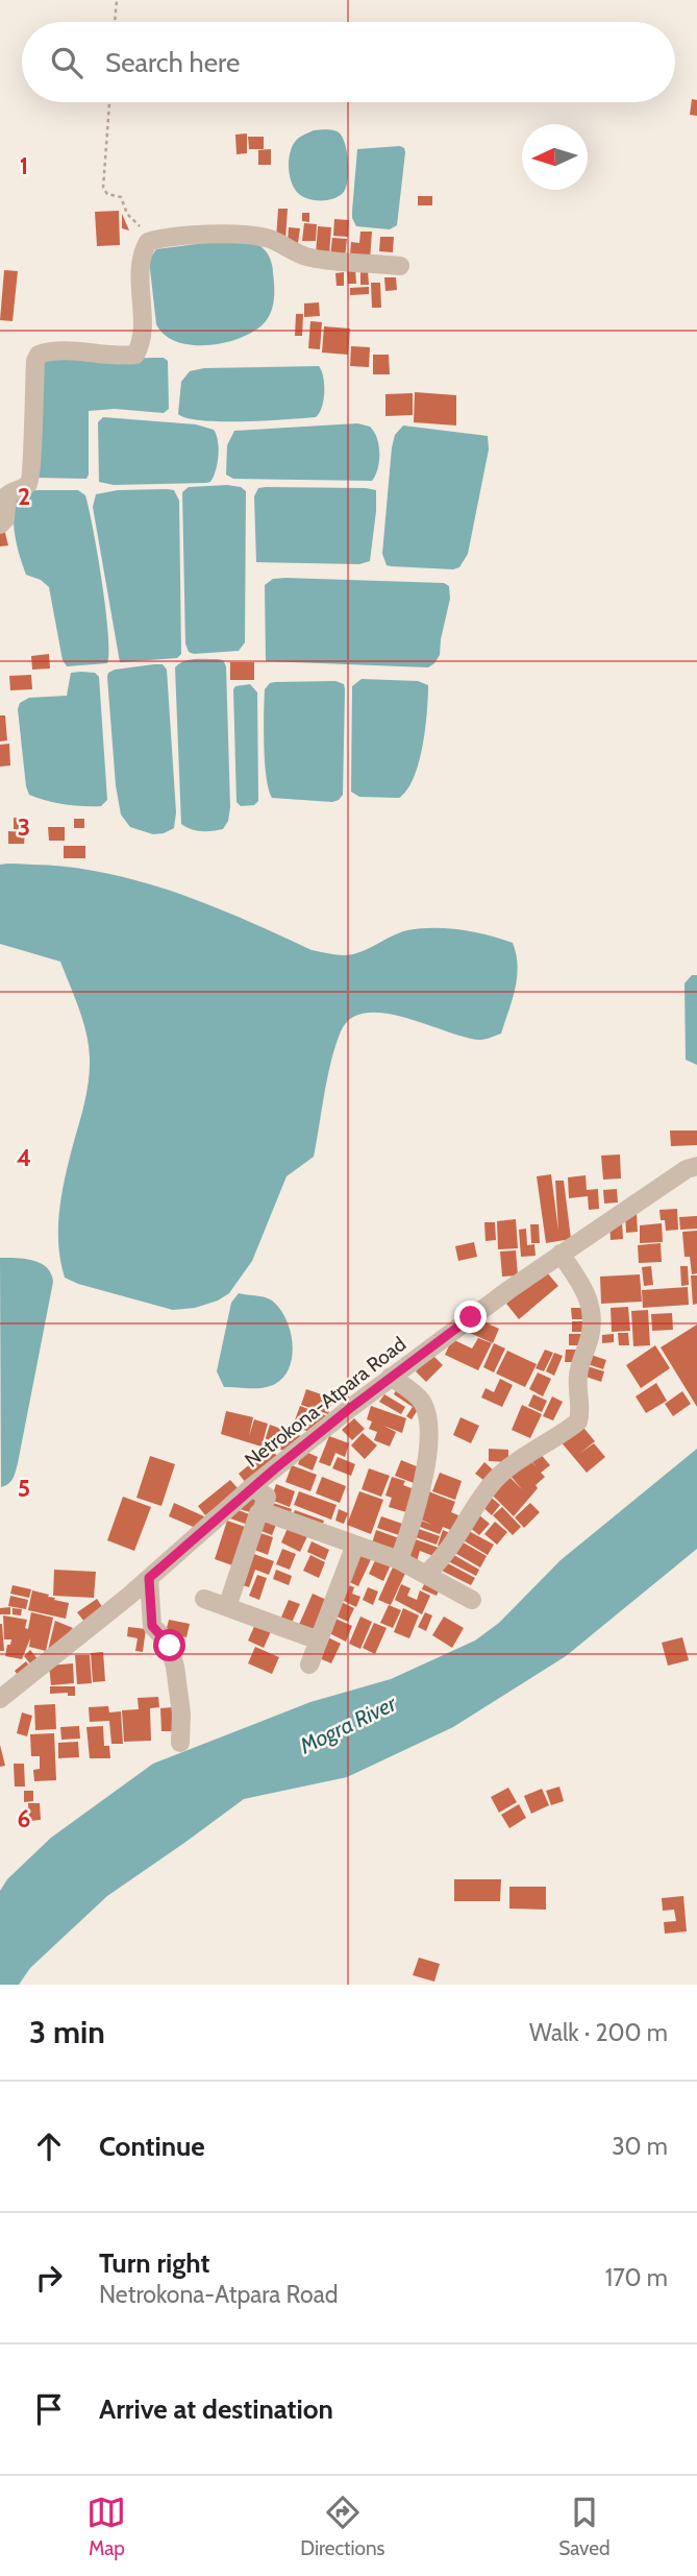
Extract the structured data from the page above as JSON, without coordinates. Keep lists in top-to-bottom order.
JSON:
{
  "streets": {
    "street": ["Netrokona-Atpara Road"]
  },
  "water": ["Mogra River"],
  "north": "left",
  "page": {
    "search": "Search here",
    "heading": ["3 min", "Walk · 200 m"],
    "list": [
      ["Continue", "30 m"],
      ["Turn right", "Netrokona-Atpara Road", "170 m"],
      "Arrive at destination"
    ],
    "nav": ["Map", "Directions", "Saved"]
  },
  "grid": {
    "rows": [
      "1",
      "2",
      "3",
      "4",
      "5",
      "6"
    ]
  }
}
